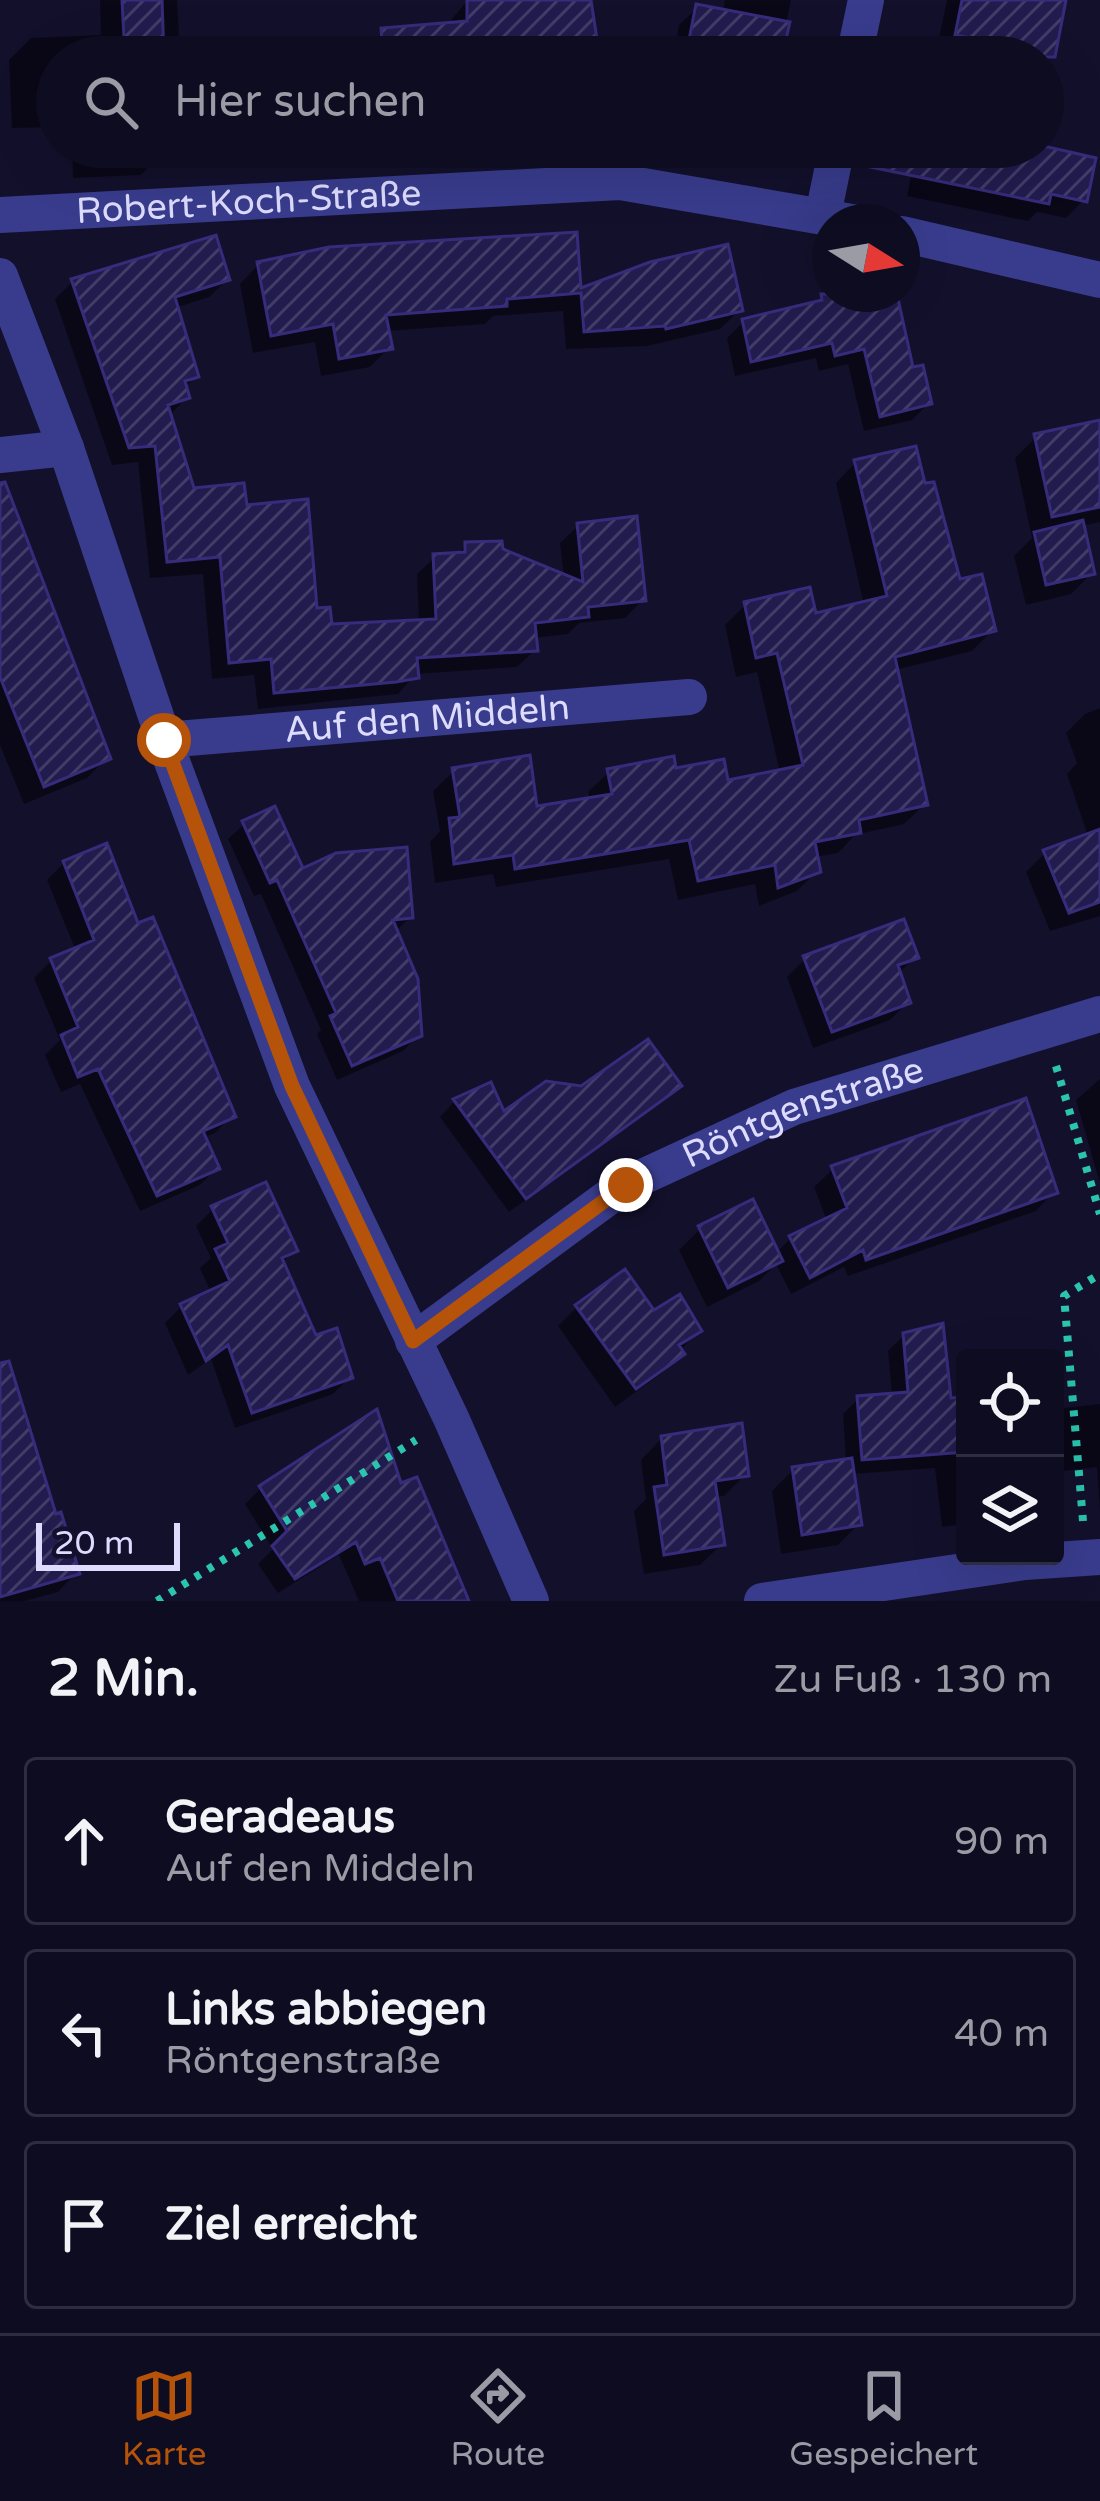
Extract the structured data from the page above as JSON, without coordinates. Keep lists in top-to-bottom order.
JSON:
{
  "streets": {
    "street": ["Robert-Koch-Straße", "Auf den Middeln", "Röntgenstraße"]
  },
  "scale_bar": "20 m",
  "north": "right",
  "page": {
    "search": "Hier suchen",
    "scale": "20 m",
    "heading": ["2 Min.", "Zu Fuß · 130 m"],
    "list": [
      ["Geradeaus", "Auf den Middeln", "90 m"],
      ["Links abbiegen", "Röntgenstraße", "40 m"],
      "Ziel erreicht"
    ],
    "nav": ["Karte", "Route", "Gespeichert"]
  }
}
